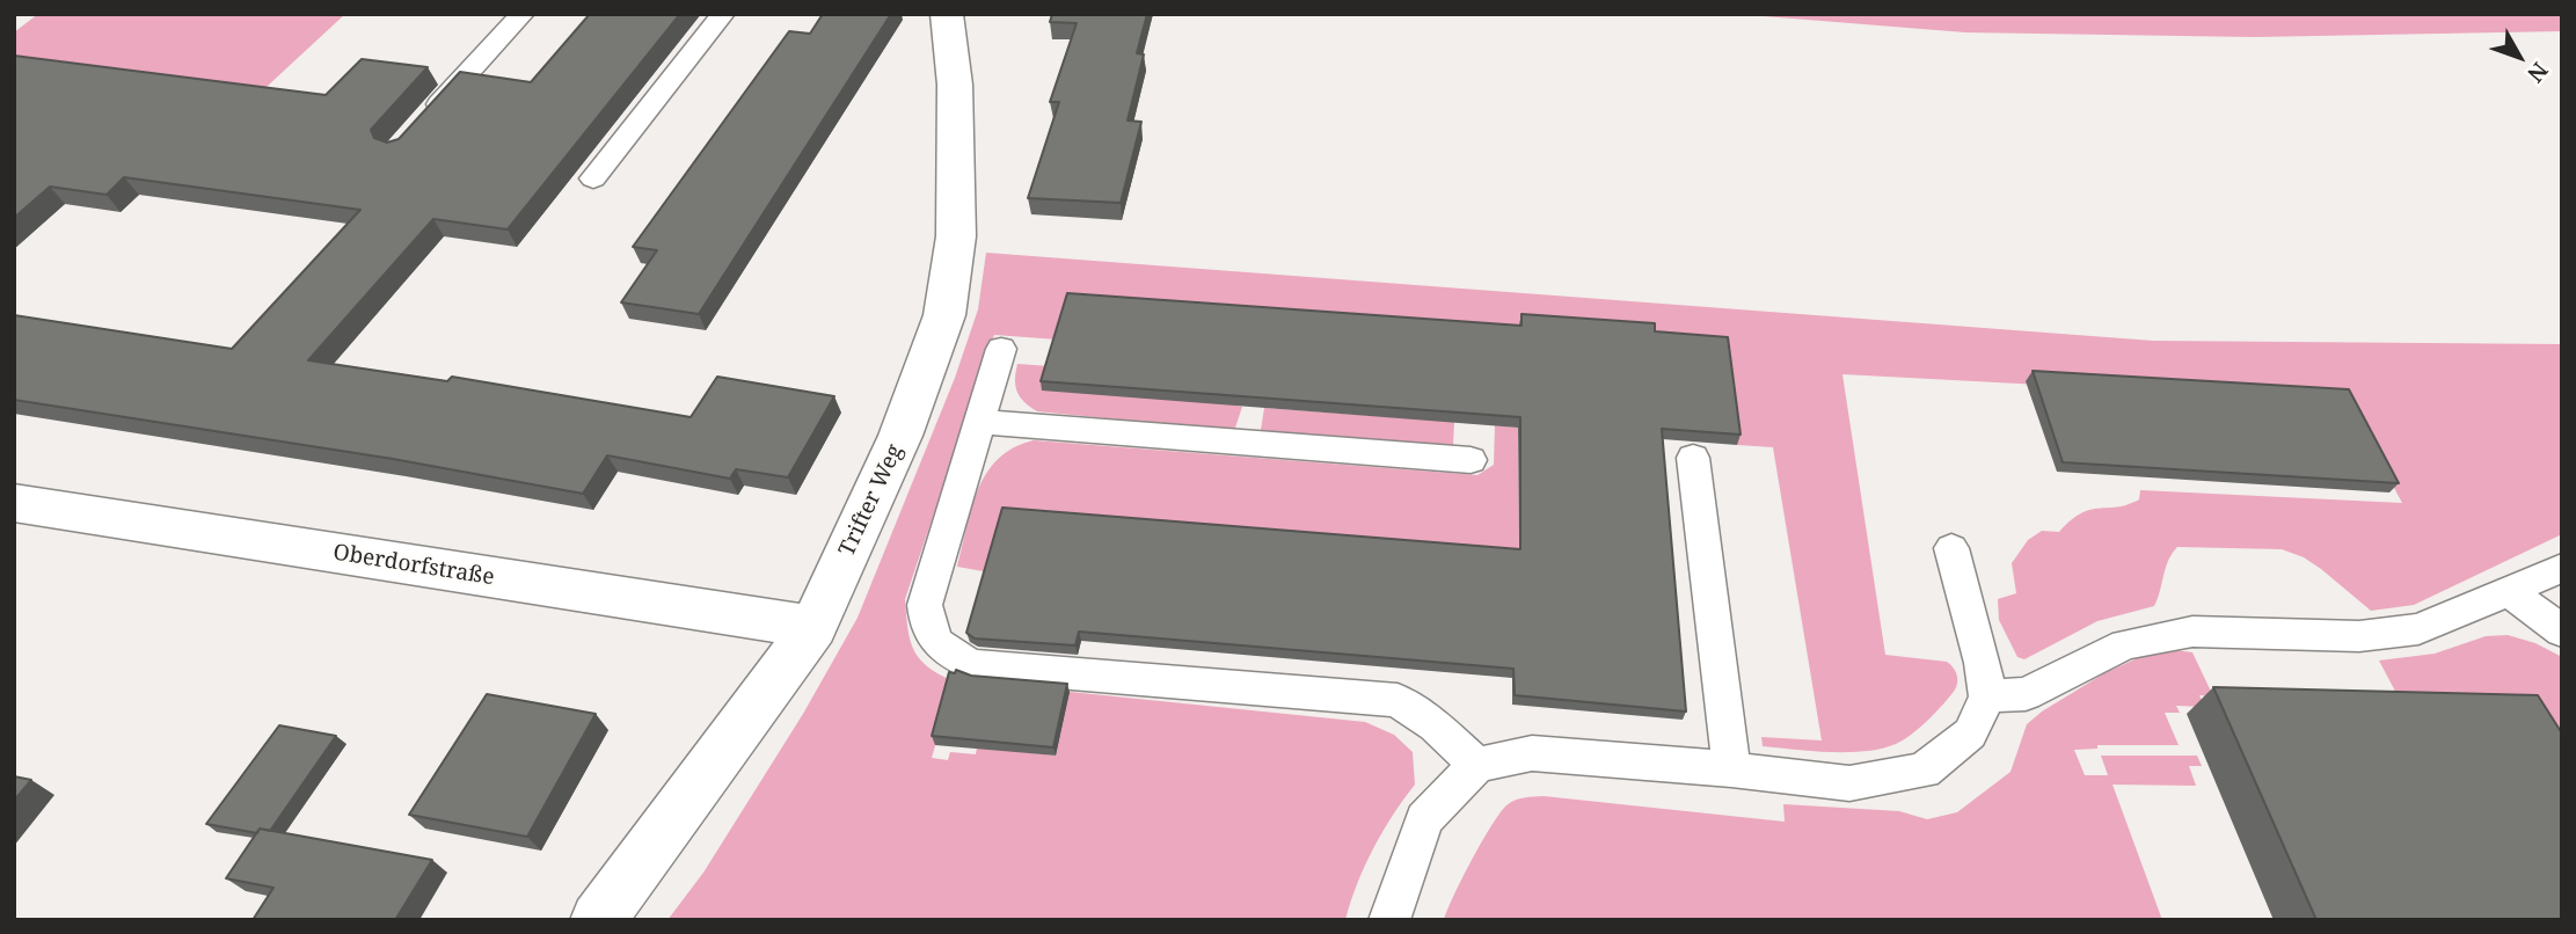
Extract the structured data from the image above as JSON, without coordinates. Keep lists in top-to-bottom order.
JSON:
{
  "streets": {
    "street": ["Trifter Weg", "Oberdorfstraße"]
  },
  "crossings": [
    ["Trifter Weg", "Oberdorfstraße"]
  ],
  "north": "bottom right"
}
